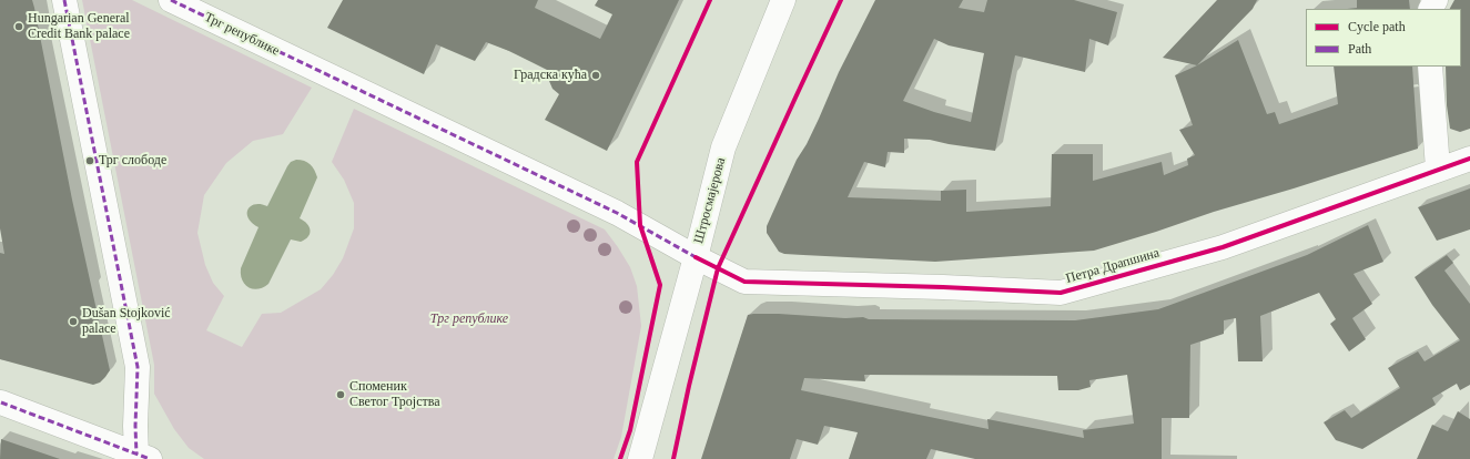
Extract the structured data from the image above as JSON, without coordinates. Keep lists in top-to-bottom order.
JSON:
{
  "streets": {
    "street": ["Трг републике", "Штросмајерова", "Петра Драпшина"]
  },
  "crossings": [
    ["Трг републике", "Штросмајерова"],
    ["Трг републике", "Петра Драпшина"],
    ["Штросмајерова", "Петра Драпшина"]
  ],
  "parks": ["Трг републике"],
  "places": [
    "Hungarian General Credit Bank palace",
    "Градска кућа",
    "Трг слободе",
    "Dušan Stojković palace",
    "Споменик Светог Тројства"
  ],
  "legend": ["Cycle path", "Path"]
}
